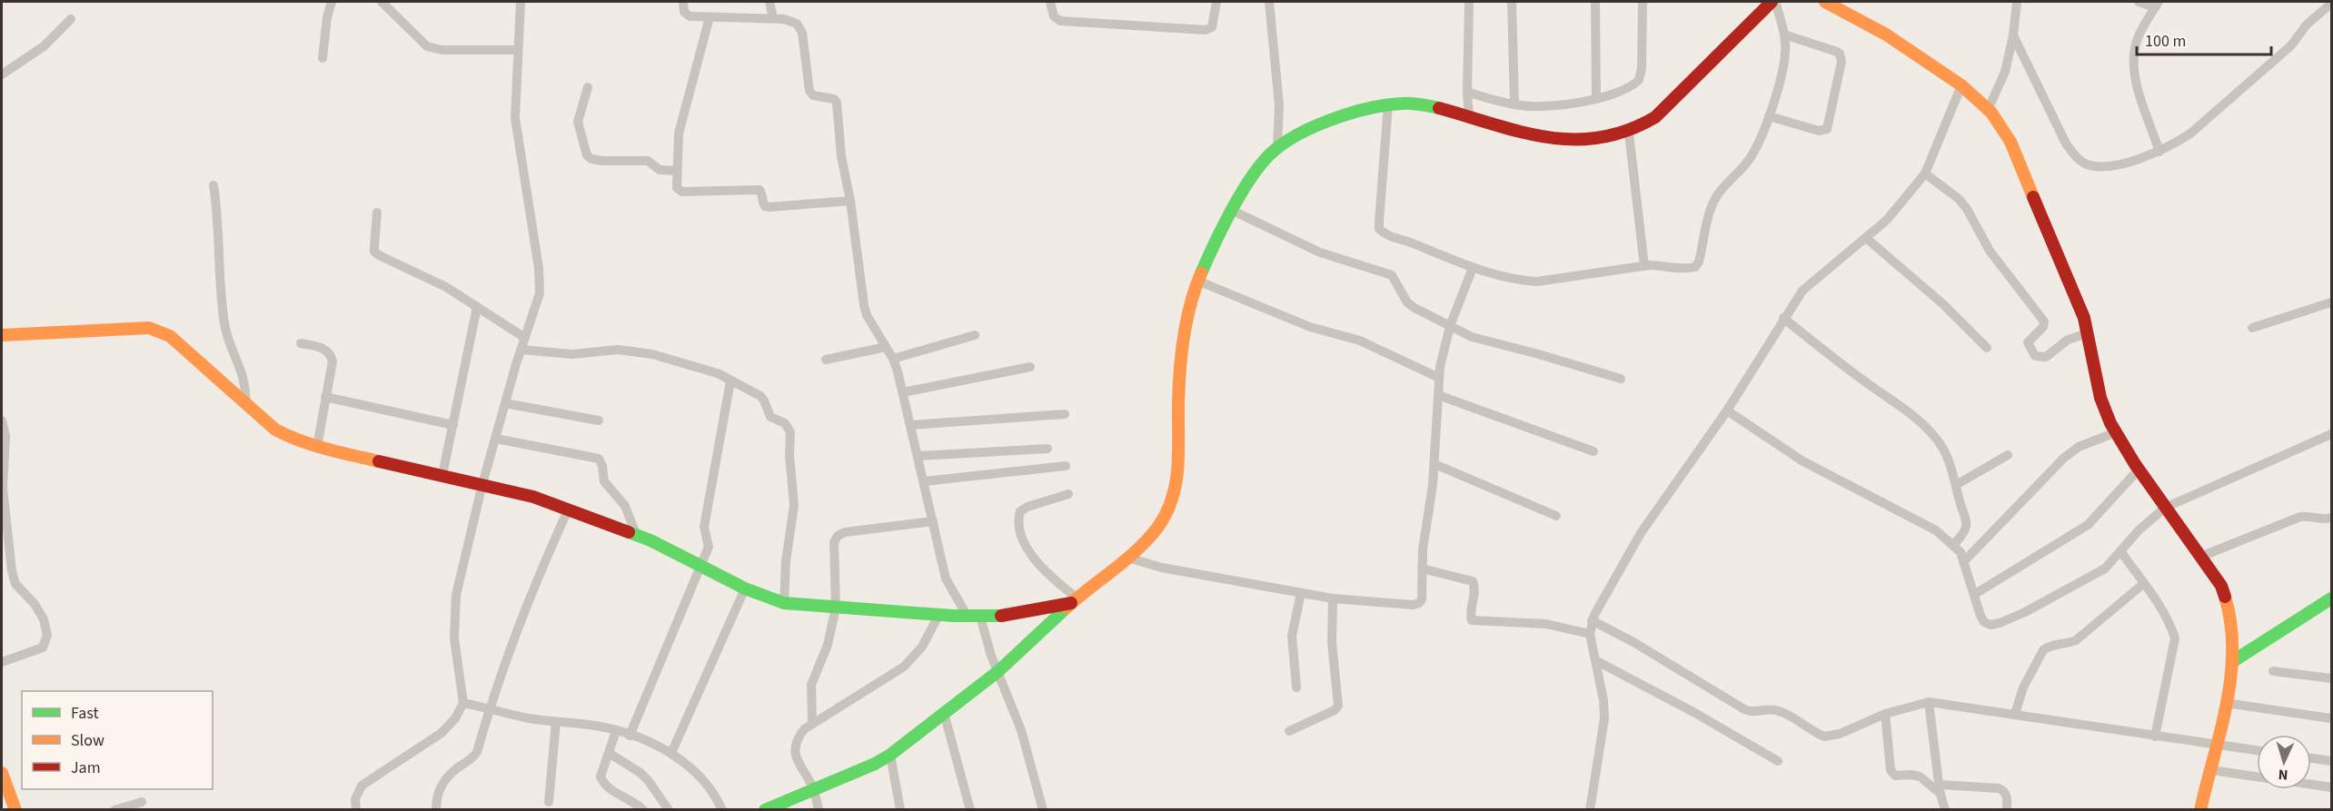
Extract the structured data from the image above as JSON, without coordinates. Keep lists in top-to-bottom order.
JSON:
{
  "legend": ["Fast", "Slow", "Jam"],
  "scale_bar": "100 m",
  "north": "bottom"
}
